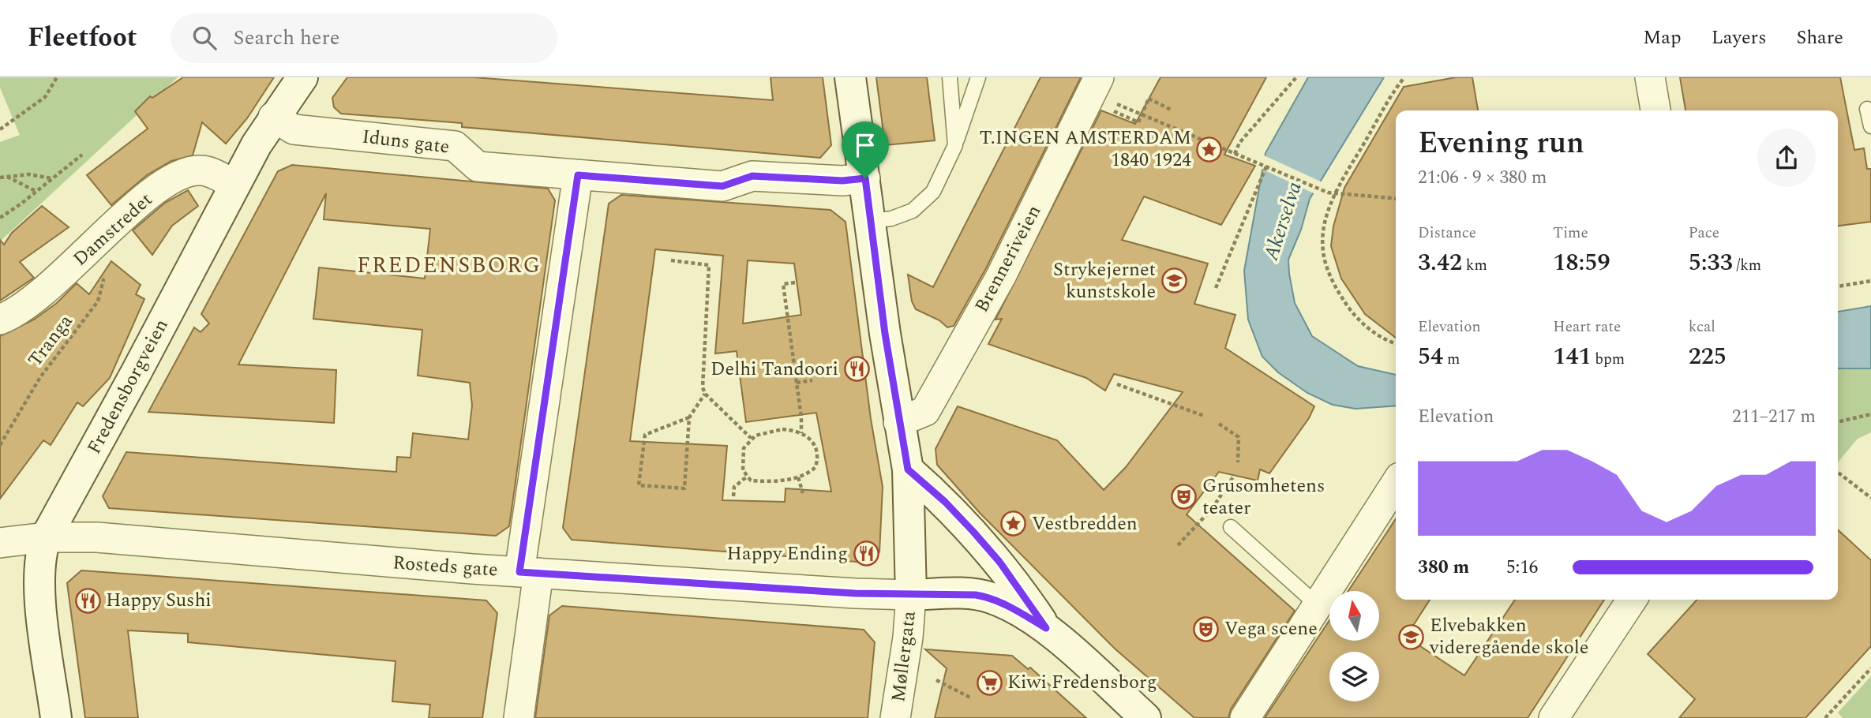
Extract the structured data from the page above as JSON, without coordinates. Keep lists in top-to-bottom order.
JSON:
{
  "streets": {
    "main road": ["Fredensborgveien"],
    "street": [
      "Iduns gate",
      "Damstredet",
      "Brenneriveien",
      "Rosteds gate",
      "Møllergata"
    ],
    "path": ["Tranga"]
  },
  "crossings": [
    ["Iduns gate", "Fredensborgveien"],
    ["Damstredet", "Tranga"],
    ["Damstredet", "Fredensborgveien"],
    ["Fredensborgveien", "Rosteds gate"],
    ["Rosteds gate", "Møllergata"]
  ],
  "districts": ["FREDENSBORG"],
  "water": ["Akerselva"],
  "places": {
    "place": ["T.INGEN AMSTERDAM 1840 1924", "Vestbredden"],
    "school or university": ["Strykejernet kunstskole", "Elvebakken videregående skole"],
    "restaurant": ["Delhi Tandoori", "Happy Ending", "Happy Sushi"],
    "theatre": ["Grusomhetens teater", "Vega scene"],
    "supermarket": ["Kiwi Fredensborg"]
  },
  "north": "top",
  "page": {
    "header": "Fleetfoot",
    "search": "Search here",
    "nav": ["Map", "Layers", "Share"],
    "heading": ["Evening run", "21:06 · 9 × 380 m"],
    "stats": [
      ["Distance", "3.42 km"],
      ["Time", "18:59"],
      ["Pace", "5:33 /km"],
      ["Elevation", "54 m"],
      ["Heart rate", "141 bpm"],
      ["kcal", "225"]
    ],
    "chart": ["Elevation", "211–217 m"],
    "list": [
      {
        "name": "380 m",
        "note": "5:16"
      }
    ]
  }
}
